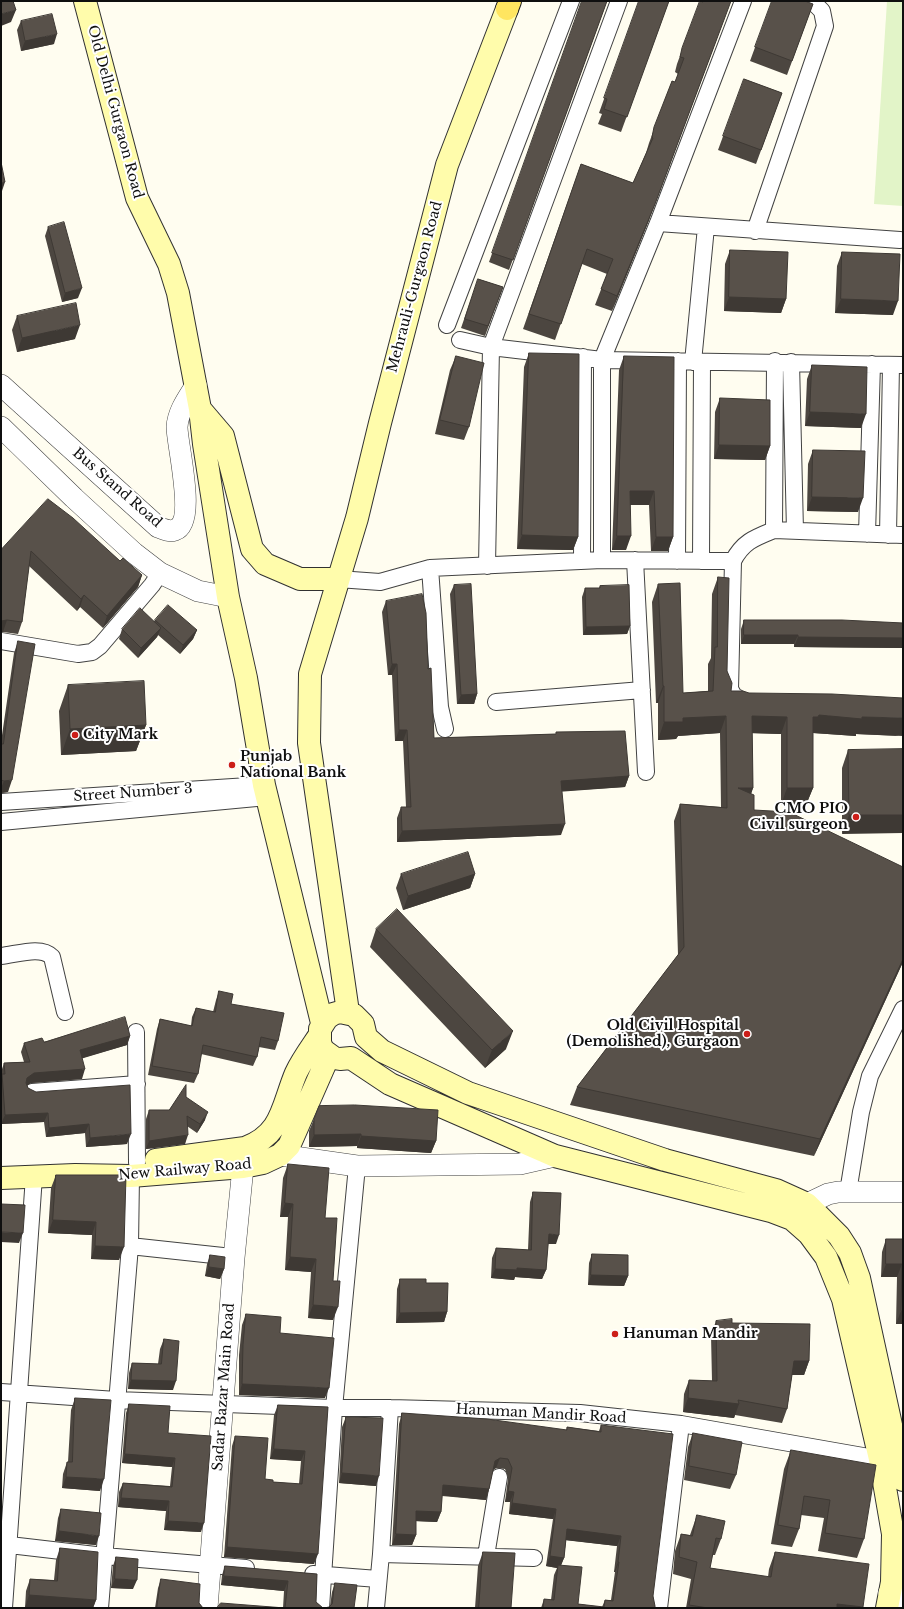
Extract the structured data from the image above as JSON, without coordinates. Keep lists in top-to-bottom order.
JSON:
{
  "streets": {
    "main road": ["Old Delhi Gurgaon Road", "Mehrauli-Gurgaon Road", "New Railway Road"],
    "street": [
      "Bus Stand Road",
      "Street Number 3",
      "Sadar Bazar Main Road",
      "Hanuman Mandir Road"
    ]
  },
  "crossings": [
    ["Old Delhi Gurgaon Road", "Bus Stand Road"],
    ["Old Delhi Gurgaon Road", "Street Number 3"],
    ["Old Delhi Gurgaon Road", "New Railway Road"],
    ["New Railway Road", "Sadar Bazar Main Road"],
    ["Sadar Bazar Main Road", "Hanuman Mandir Road"]
  ],
  "places": [
    "City Mark",
    "Punjab National Bank",
    "CMO PIO Civil surgeon",
    "Old Civil Hospital (Demolished), Gurgaon",
    "Hanuman Mandir"
  ]
}
